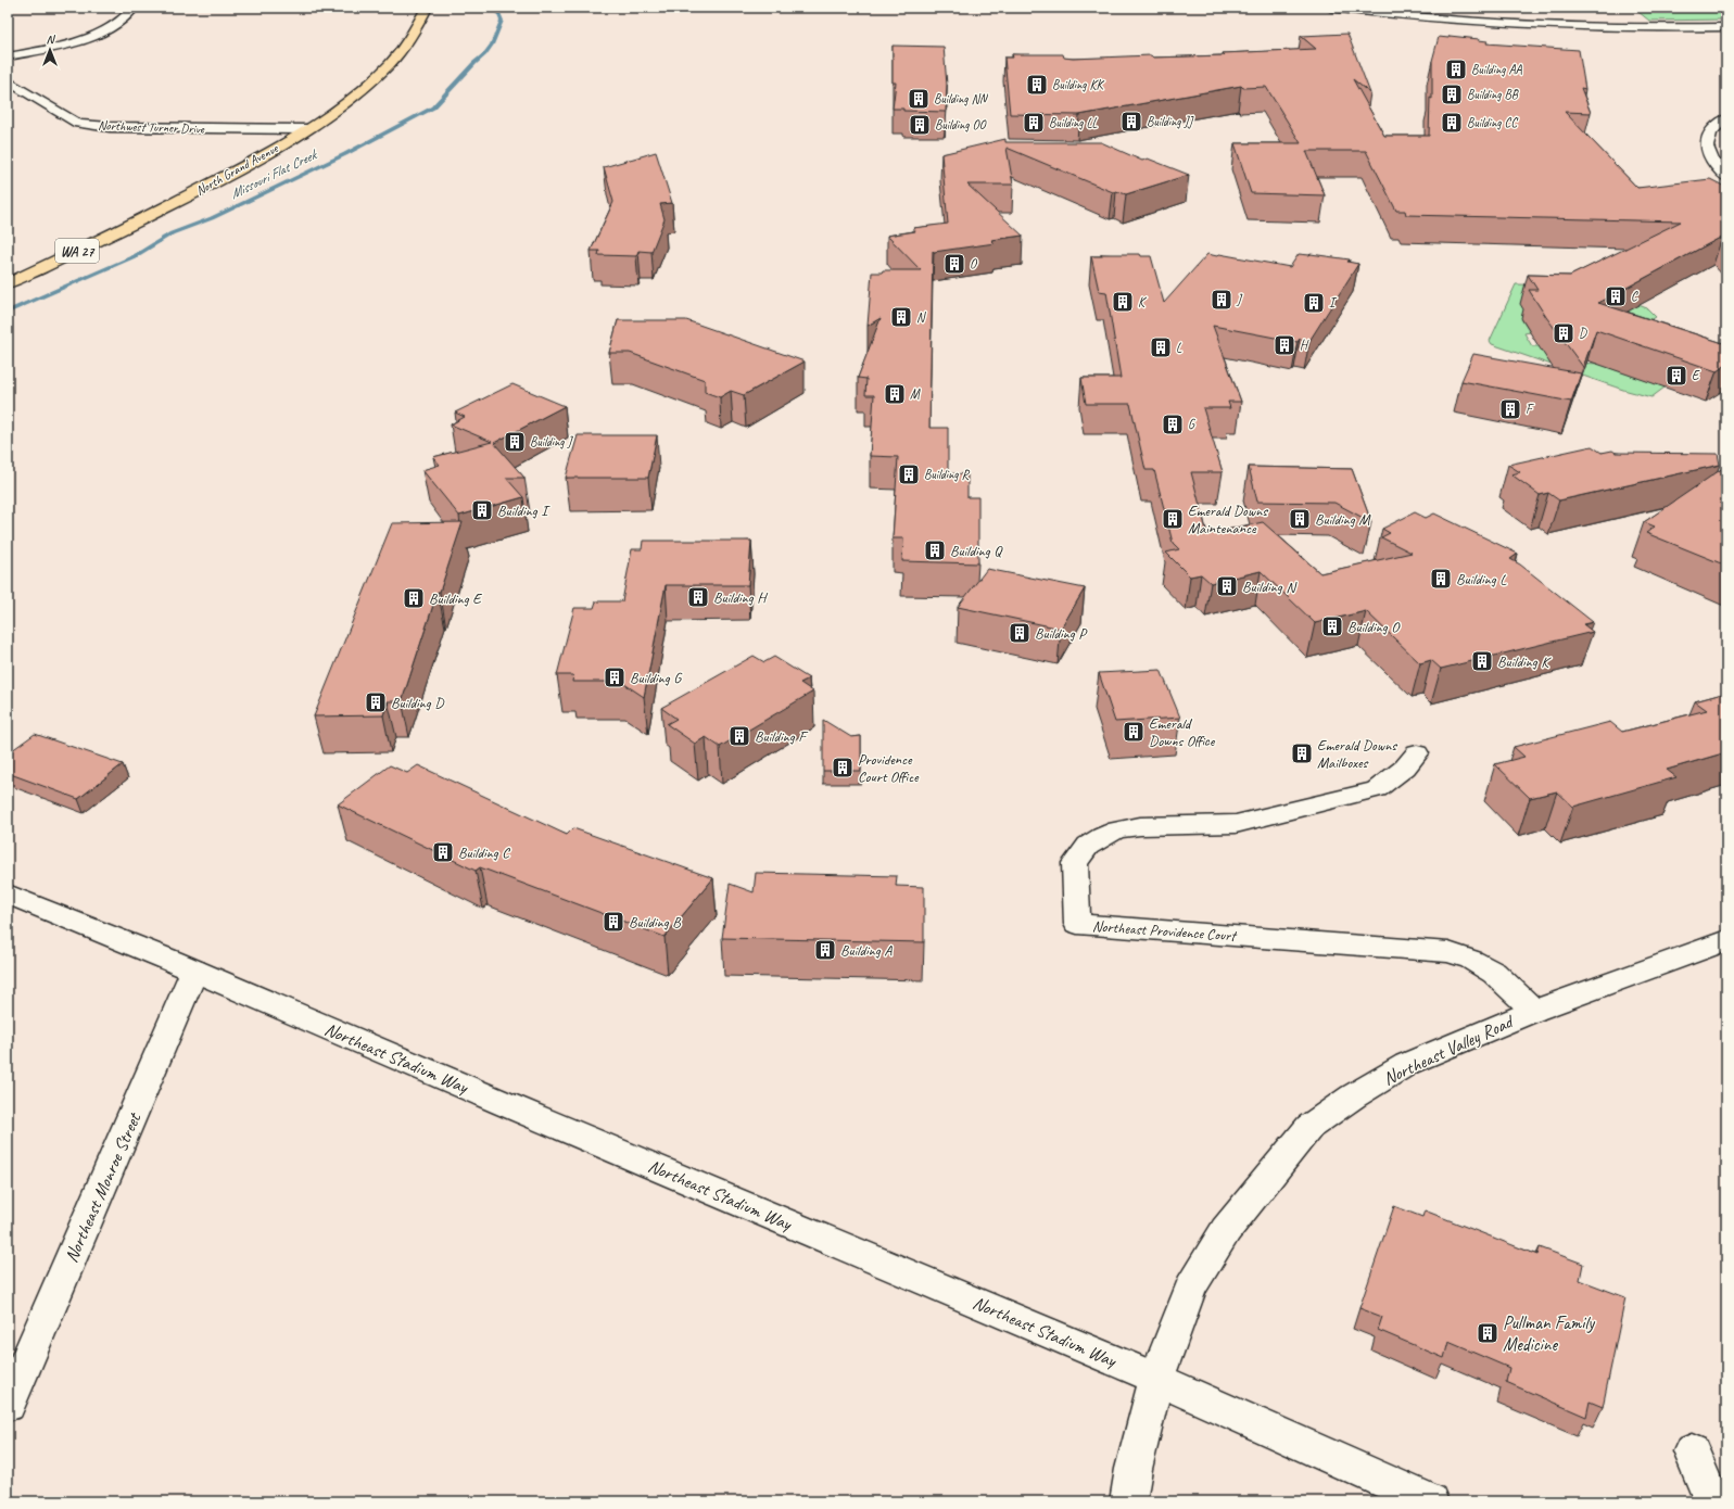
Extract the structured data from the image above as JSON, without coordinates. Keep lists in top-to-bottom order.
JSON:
{
  "streets": {
    "main road": ["North Grand Avenue", "WA 27"],
    "street": [
      "Northwest Turner Drive",
      "Northeast Providence Court",
      "Northeast Valley Road",
      "Northeast Stadium Way",
      "Northeast Monroe Street"
    ]
  },
  "crossings": [
    ["Northwest Turner Drive", "North Grand Avenue"],
    ["Northeast Providence Court", "Northeast Valley Road"],
    ["Northeast Valley Road", "Northeast Stadium Way"],
    ["Northeast Stadium Way", "Northeast Monroe Street"]
  ],
  "water": ["Missouri Flat Creek"],
  "places": {
    "building": [
      "Building AA",
      "Building KK",
      "Building BB",
      "Building NN",
      "Building JJ",
      "Building LL",
      "Building CC",
      "Building OO",
      "O",
      "C",
      "J",
      "K",
      "I",
      "N",
      "D",
      "H",
      "L",
      "E",
      "M",
      "F",
      "G",
      "Building J",
      "Building R",
      "Building I",
      "Emerald Downs Maintenance",
      "Building M",
      "Building Q",
      "Building L",
      "Building N",
      "Building H",
      "Building E",
      "Building O",
      "Building P",
      "Building K",
      "Building G",
      "Building D",
      "Emerald Downs Office",
      "Building F",
      "Emerald Downs Mailboxes",
      "Providence Court Office",
      "Building C",
      "Building B",
      "Building A",
      "Pullman Family Medicine"
    ]
  },
  "north": "top"
}
